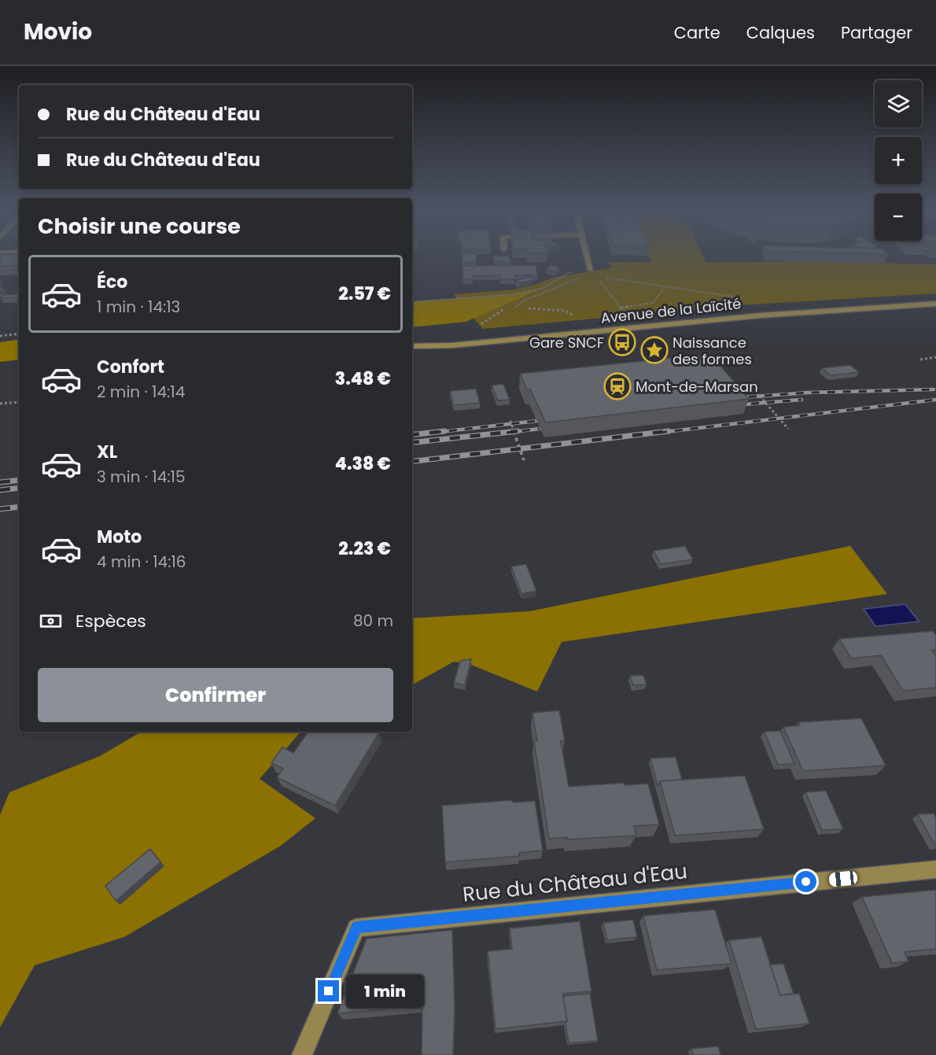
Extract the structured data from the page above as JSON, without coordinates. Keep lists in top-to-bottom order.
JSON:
{
  "streets": {
    "street": ["Avenue de la Laïcité", "Rue du Château d'Eau"]
  },
  "places": {
    "bus stop": ["Gare SNCF"],
    "place": ["Naissance des formes"],
    "station": ["Mont-de-Marsan"]
  },
  "page": {
    "header": "Movio",
    "nav": ["Carte", "Calques", "Partager"],
    "map_buttons": ["+", "−"],
    "banner": ["Rue du Château d'Eau", "Rue du Château d'Eau"],
    "heading": "Choisir une course",
    "list": [
      {
        "name": "Éco",
        "note": "1 min · 14:13",
        "value": "2.57 €"
      },
      {
        "name": "Confort",
        "note": "2 min · 14:14",
        "value": "3.48 €"
      },
      {
        "name": "XL",
        "note": "3 min · 14:15",
        "value": "4.38 €"
      },
      {
        "name": "Moto",
        "note": "4 min · 14:16",
        "value": "2.23 €"
      }
    ],
    "pay": ["Espèces", "80 m"],
    "buttons": "Confirmer",
    "bubble": "1 min"
  }
}
